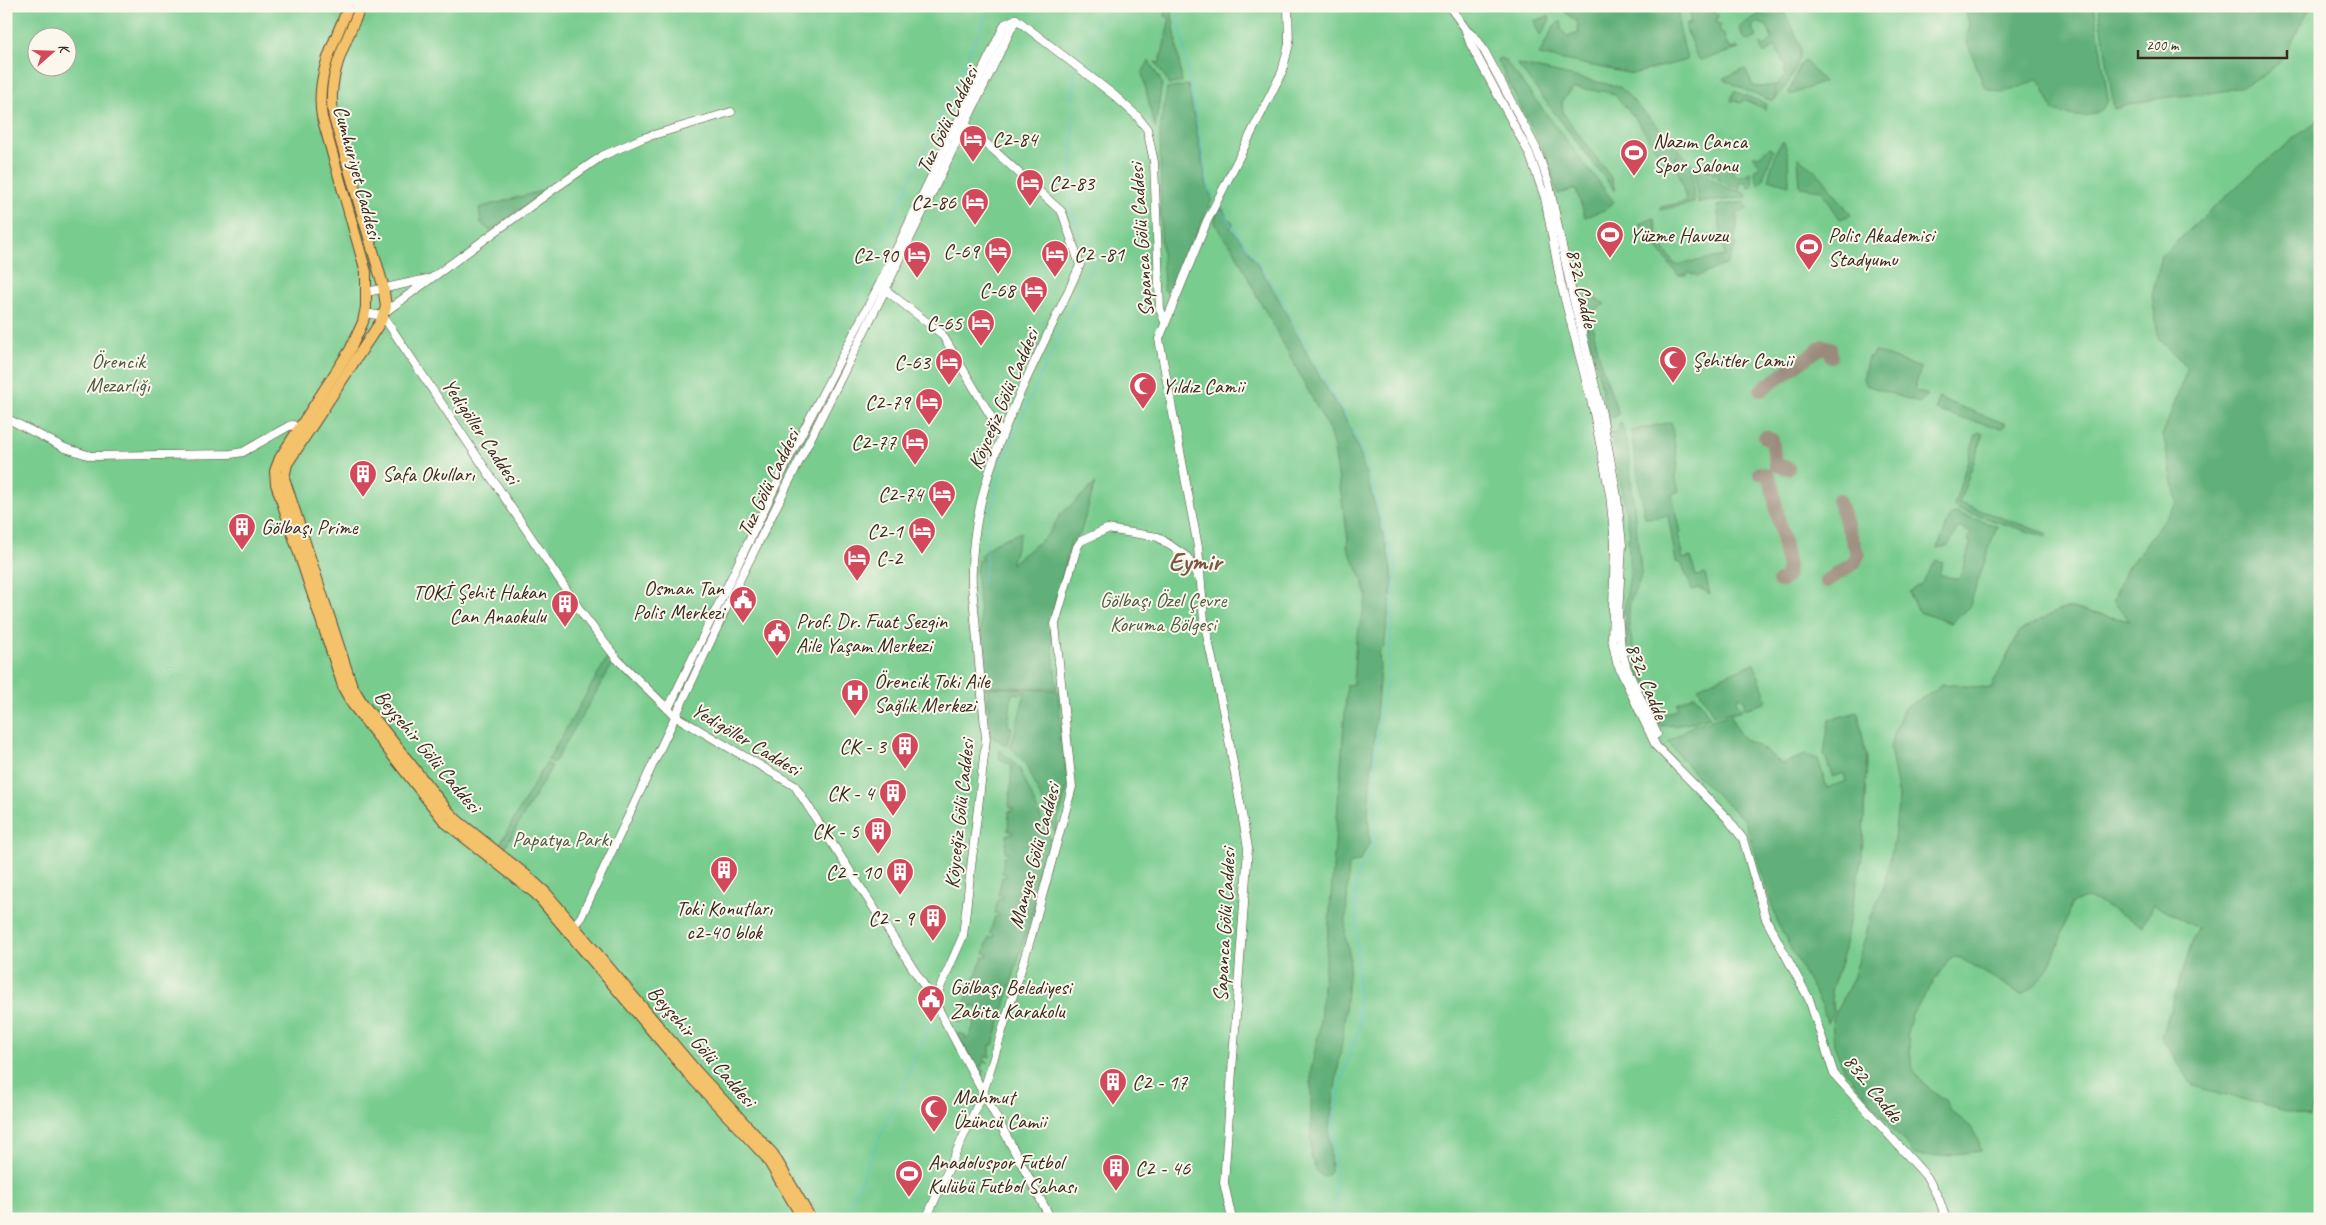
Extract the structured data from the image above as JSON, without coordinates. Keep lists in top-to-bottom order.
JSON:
{
  "streets": {
    "main road": ["Cumhuriyet Caddesi", "Beyşehir Gölü Caddesi"],
    "street": [
      "Tuz Gölü Caddesi",
      "Sapanca Gölü Caddesi",
      "832. Cadde",
      "Köyceğiz Gölü Caddesi",
      "Yedigöller Caddesi",
      "Manyas Gölü Caddesi"
    ]
  },
  "crossings": [
    ["Tuz Gölü Caddesi", "Sapanca Gölü Caddesi"],
    ["Tuz Gölü Caddesi", "Köyceğiz Gölü Caddesi"],
    ["Tuz Gölü Caddesi", "Yedigöller Caddesi"],
    ["Tuz Gölü Caddesi", "Beyşehir Gölü Caddesi"],
    ["Cumhuriyet Caddesi", "Beyşehir Gölü Caddesi"],
    ["Sapanca Gölü Caddesi", "Manyas Gölü Caddesi"],
    ["Köyceğiz Gölü Caddesi", "Yedigöller Caddesi"],
    ["Yedigöller Caddesi", "Beyşehir Gölü Caddesi"],
    ["Yedigöller Caddesi", "Manyas Gölü Caddesi"]
  ],
  "districts": ["Eymir"],
  "parks": ["Örencik Mezarlığı", "Gölbaşı Özel Çevre Koruma Bölgesi", "Papatya Parkı"],
  "places": {
    "hotel": [
      "C2-84",
      "C2-83",
      "C2-86",
      "C-69",
      "C2 -81",
      "C2-90",
      "C-68",
      "C-65",
      "C-63",
      "C2-79",
      "C2-77",
      "C2-74",
      "C2-1",
      "C-2"
    ],
    "sports": [
      "Nazım Canca Spor Salonu",
      "Yüzme Havuzu",
      "Polis Akademisi Stadyumu",
      "Anadoluspor Futbol Kulübü Futbol Sahası"
    ],
    "mosque": ["Şehitler Camii", "Yıldız Camii", "Mahmut Üzüncü Camii"],
    "building": [
      "Safa Okulları",
      "Gölbaşı Prime",
      "TOKİ Şehit Hakan Can Anaokulu",
      "CK - 3",
      "CK - 4",
      "CK - 5",
      "Toki Konutları c2-40 blok",
      "C2 - 10",
      "C2 - 9",
      "C2 - 17",
      "C2 - 46"
    ],
    "public building": ["Osman Tan Polis Merkezi", "Prof. Dr. Fuat Sezgin Aile Yaşam Merkezi", "Gölbaşı Belediyesi Zabita Karakolu"],
    "hospital": ["Örencik Toki Aile Sağlık Merkezi"]
  },
  "scale_bar": "200 m",
  "north": "right"
}
